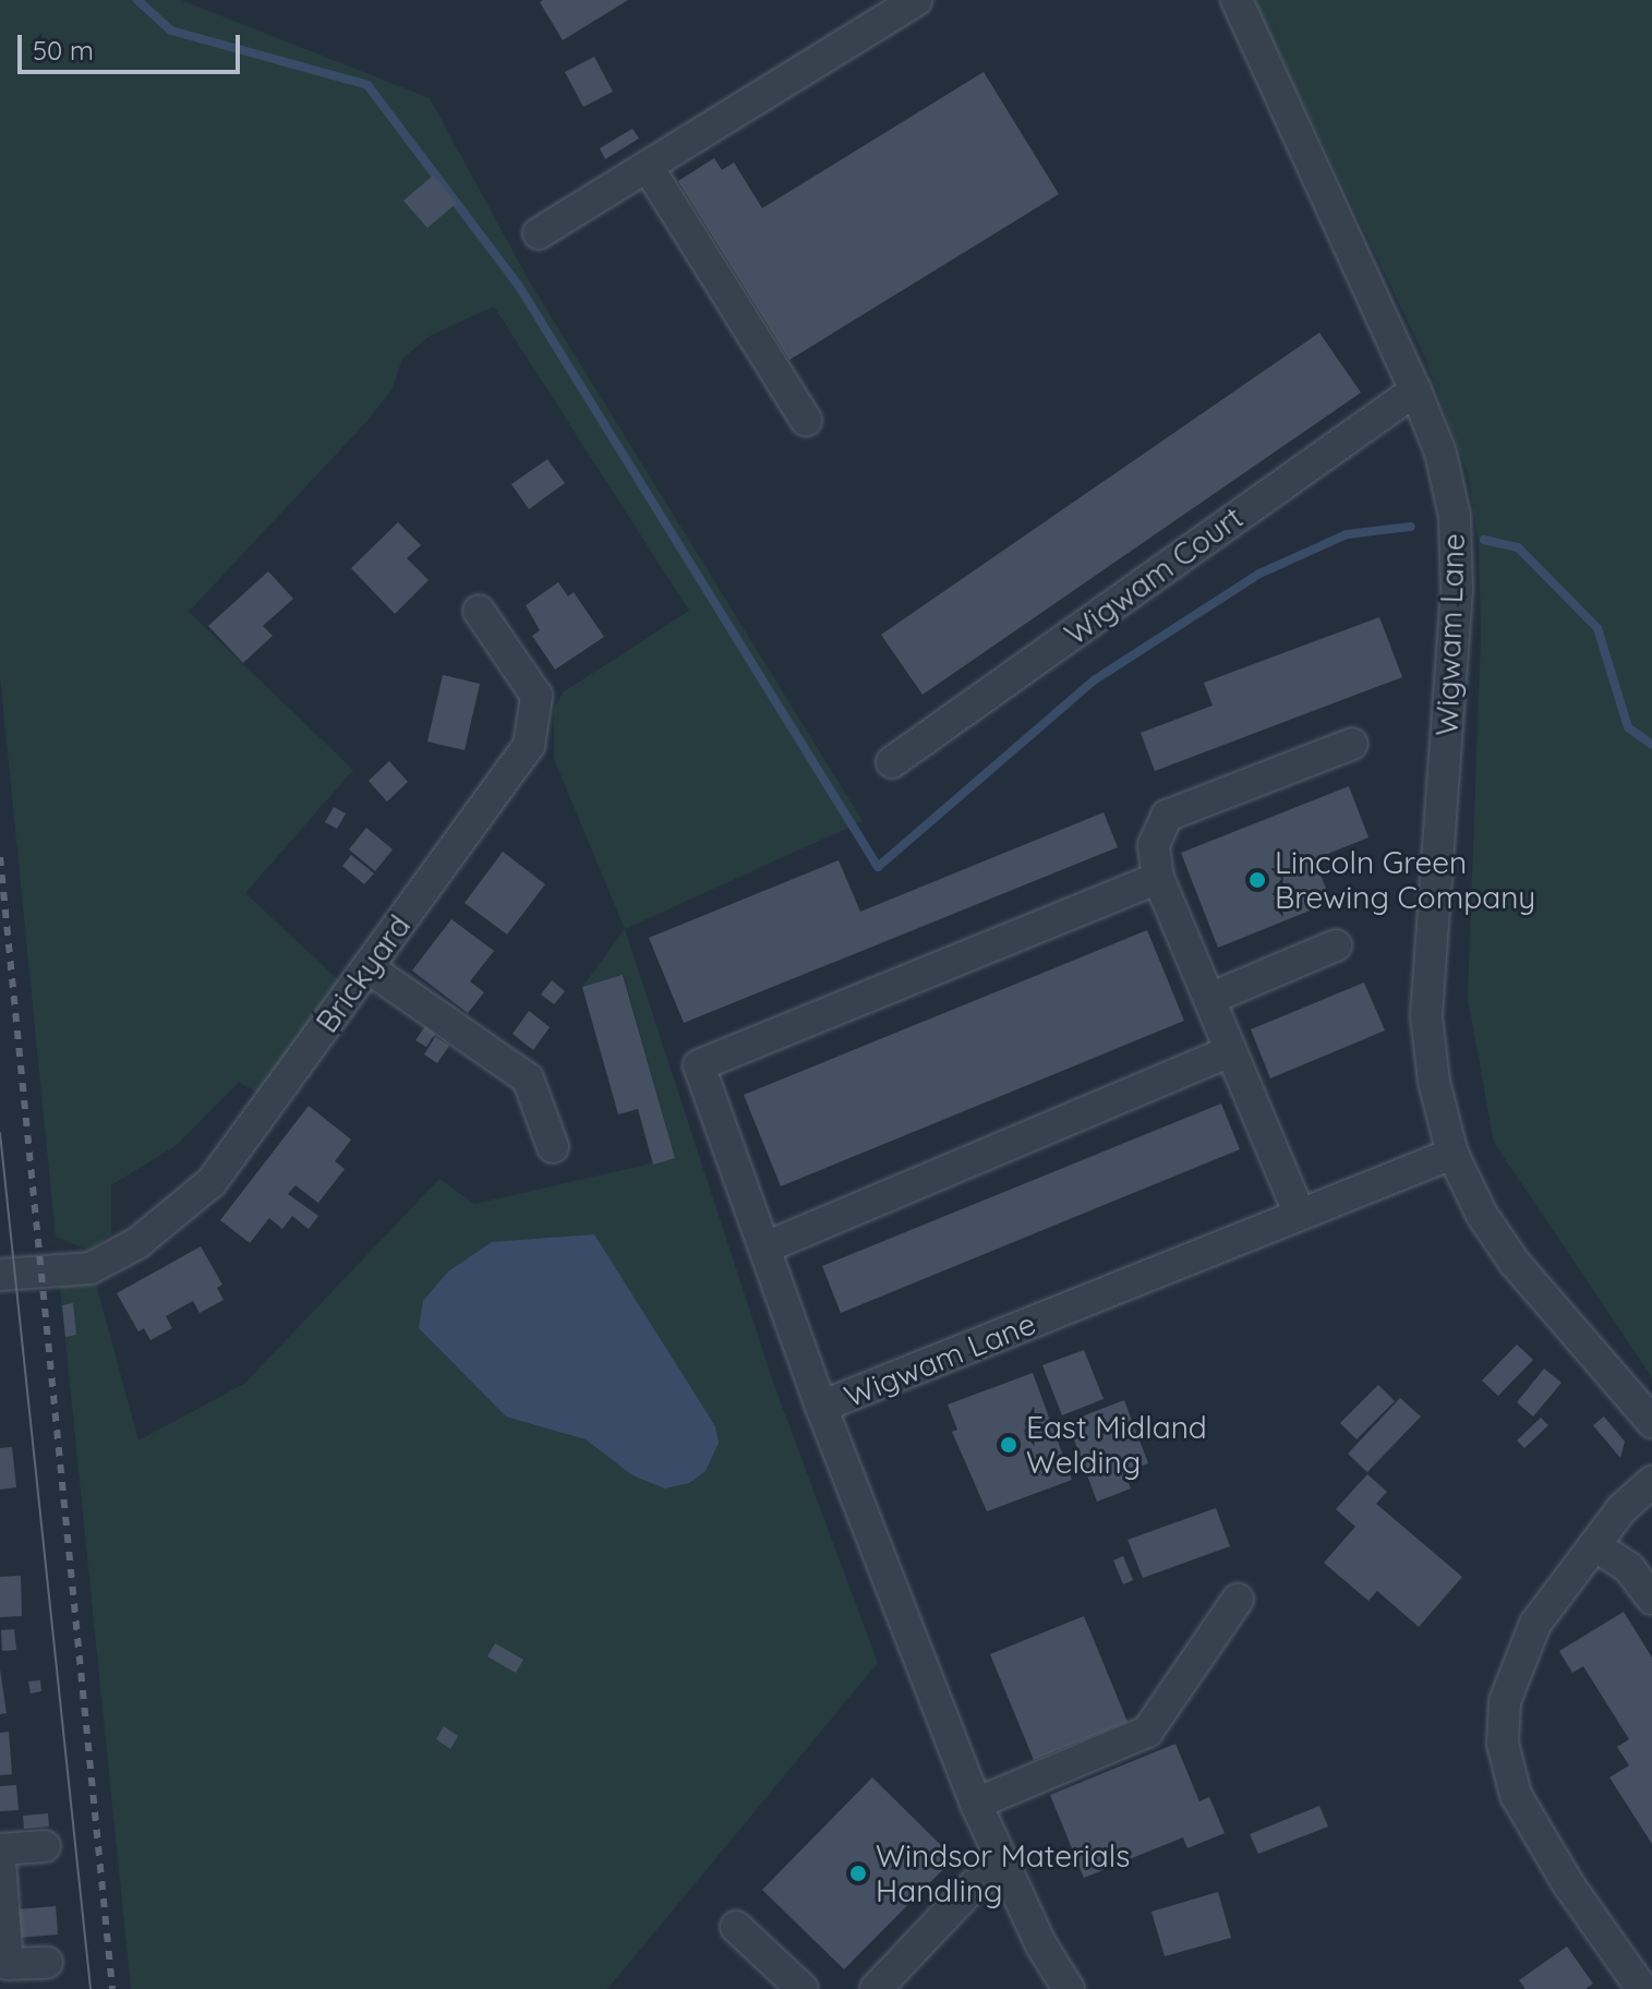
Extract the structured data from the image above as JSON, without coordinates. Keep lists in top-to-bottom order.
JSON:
{
  "streets": {
    "street": ["Wigwam Court", "Wigwam Lane", "Brickyard"]
  },
  "crossings": [
    ["Wigwam Court", "Wigwam Lane"]
  ],
  "places": ["Lincoln Green Brewing Company", "East Midland Welding", "Windsor Materials Handling"],
  "scale_bar": "50 m"
}
